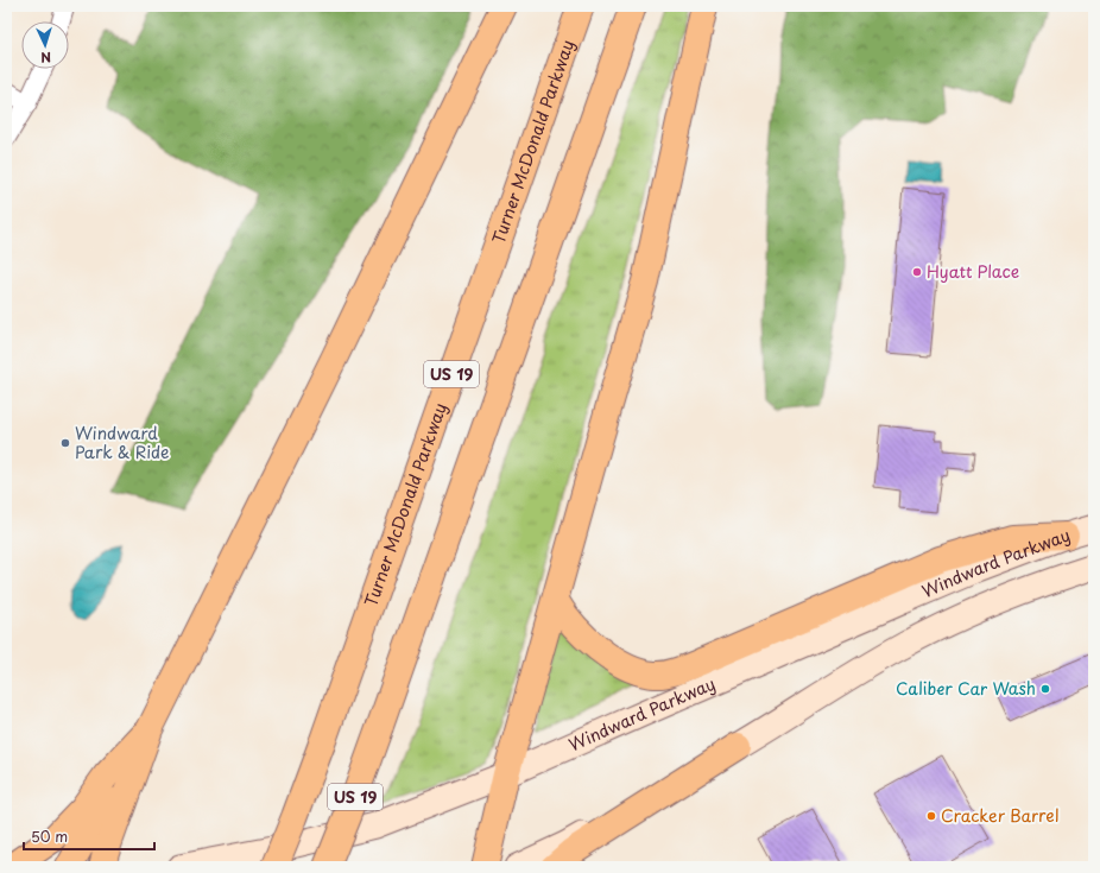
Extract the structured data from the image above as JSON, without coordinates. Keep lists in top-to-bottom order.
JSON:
{
  "streets": {
    "highway": ["Turner McDonald Parkway", "US 19"],
    "main road": ["Windward Parkway"]
  },
  "places": [
    "Hyatt Place",
    "Windward Park & Ride",
    "Caliber Car Wash",
    "Cracker Barrel"
  ],
  "scale_bar": "50 m",
  "north": "bottom"
}
